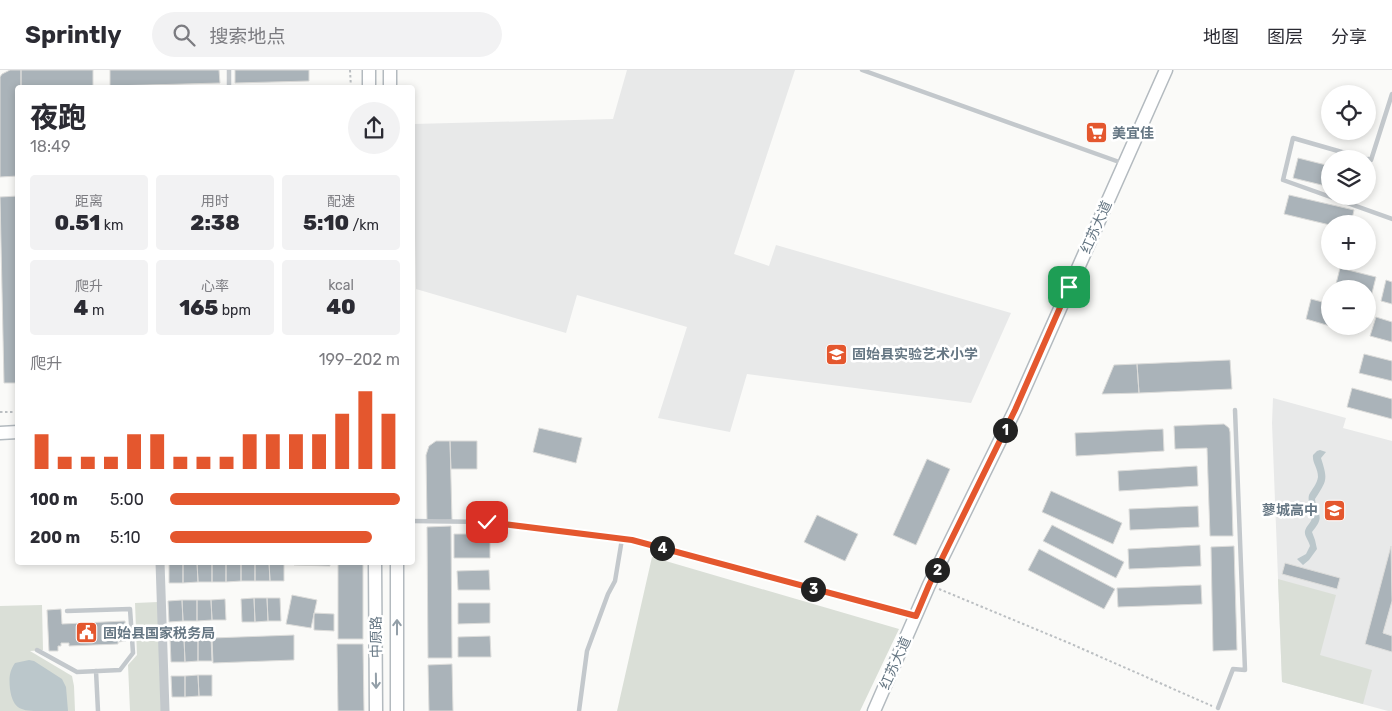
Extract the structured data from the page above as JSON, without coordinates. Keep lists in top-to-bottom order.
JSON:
{
  "streets": {
    "main road": ["红苏大道", "中原路"]
  },
  "places": {
    "supermarket": ["美宜佳"],
    "school or university": ["固始县实验艺术小学", "蓼城高中"],
    "public building": ["固始县国家税务局"]
  },
  "page": {
    "header": "Sprintly",
    "search": "搜索地点",
    "nav": ["地图", "图层", "分享"],
    "map_buttons": ["+", "−"],
    "heading": ["夜跑", "18:49"],
    "stats": [
      ["距离", "0.51 km"],
      ["用时", "2:38"],
      ["配速", "5:10 /km"],
      ["爬升", "4 m"],
      ["心率", "165 bpm"],
      ["kcal", "40"]
    ],
    "chart": ["爬升", "199–202 m"],
    "pins": [
      "1",
      "4",
      "2",
      "3"
    ],
    "list": [
      {
        "name": "100 m",
        "note": "5:00"
      },
      {
        "name": "200 m",
        "note": "5:10"
      }
    ]
  }
}
